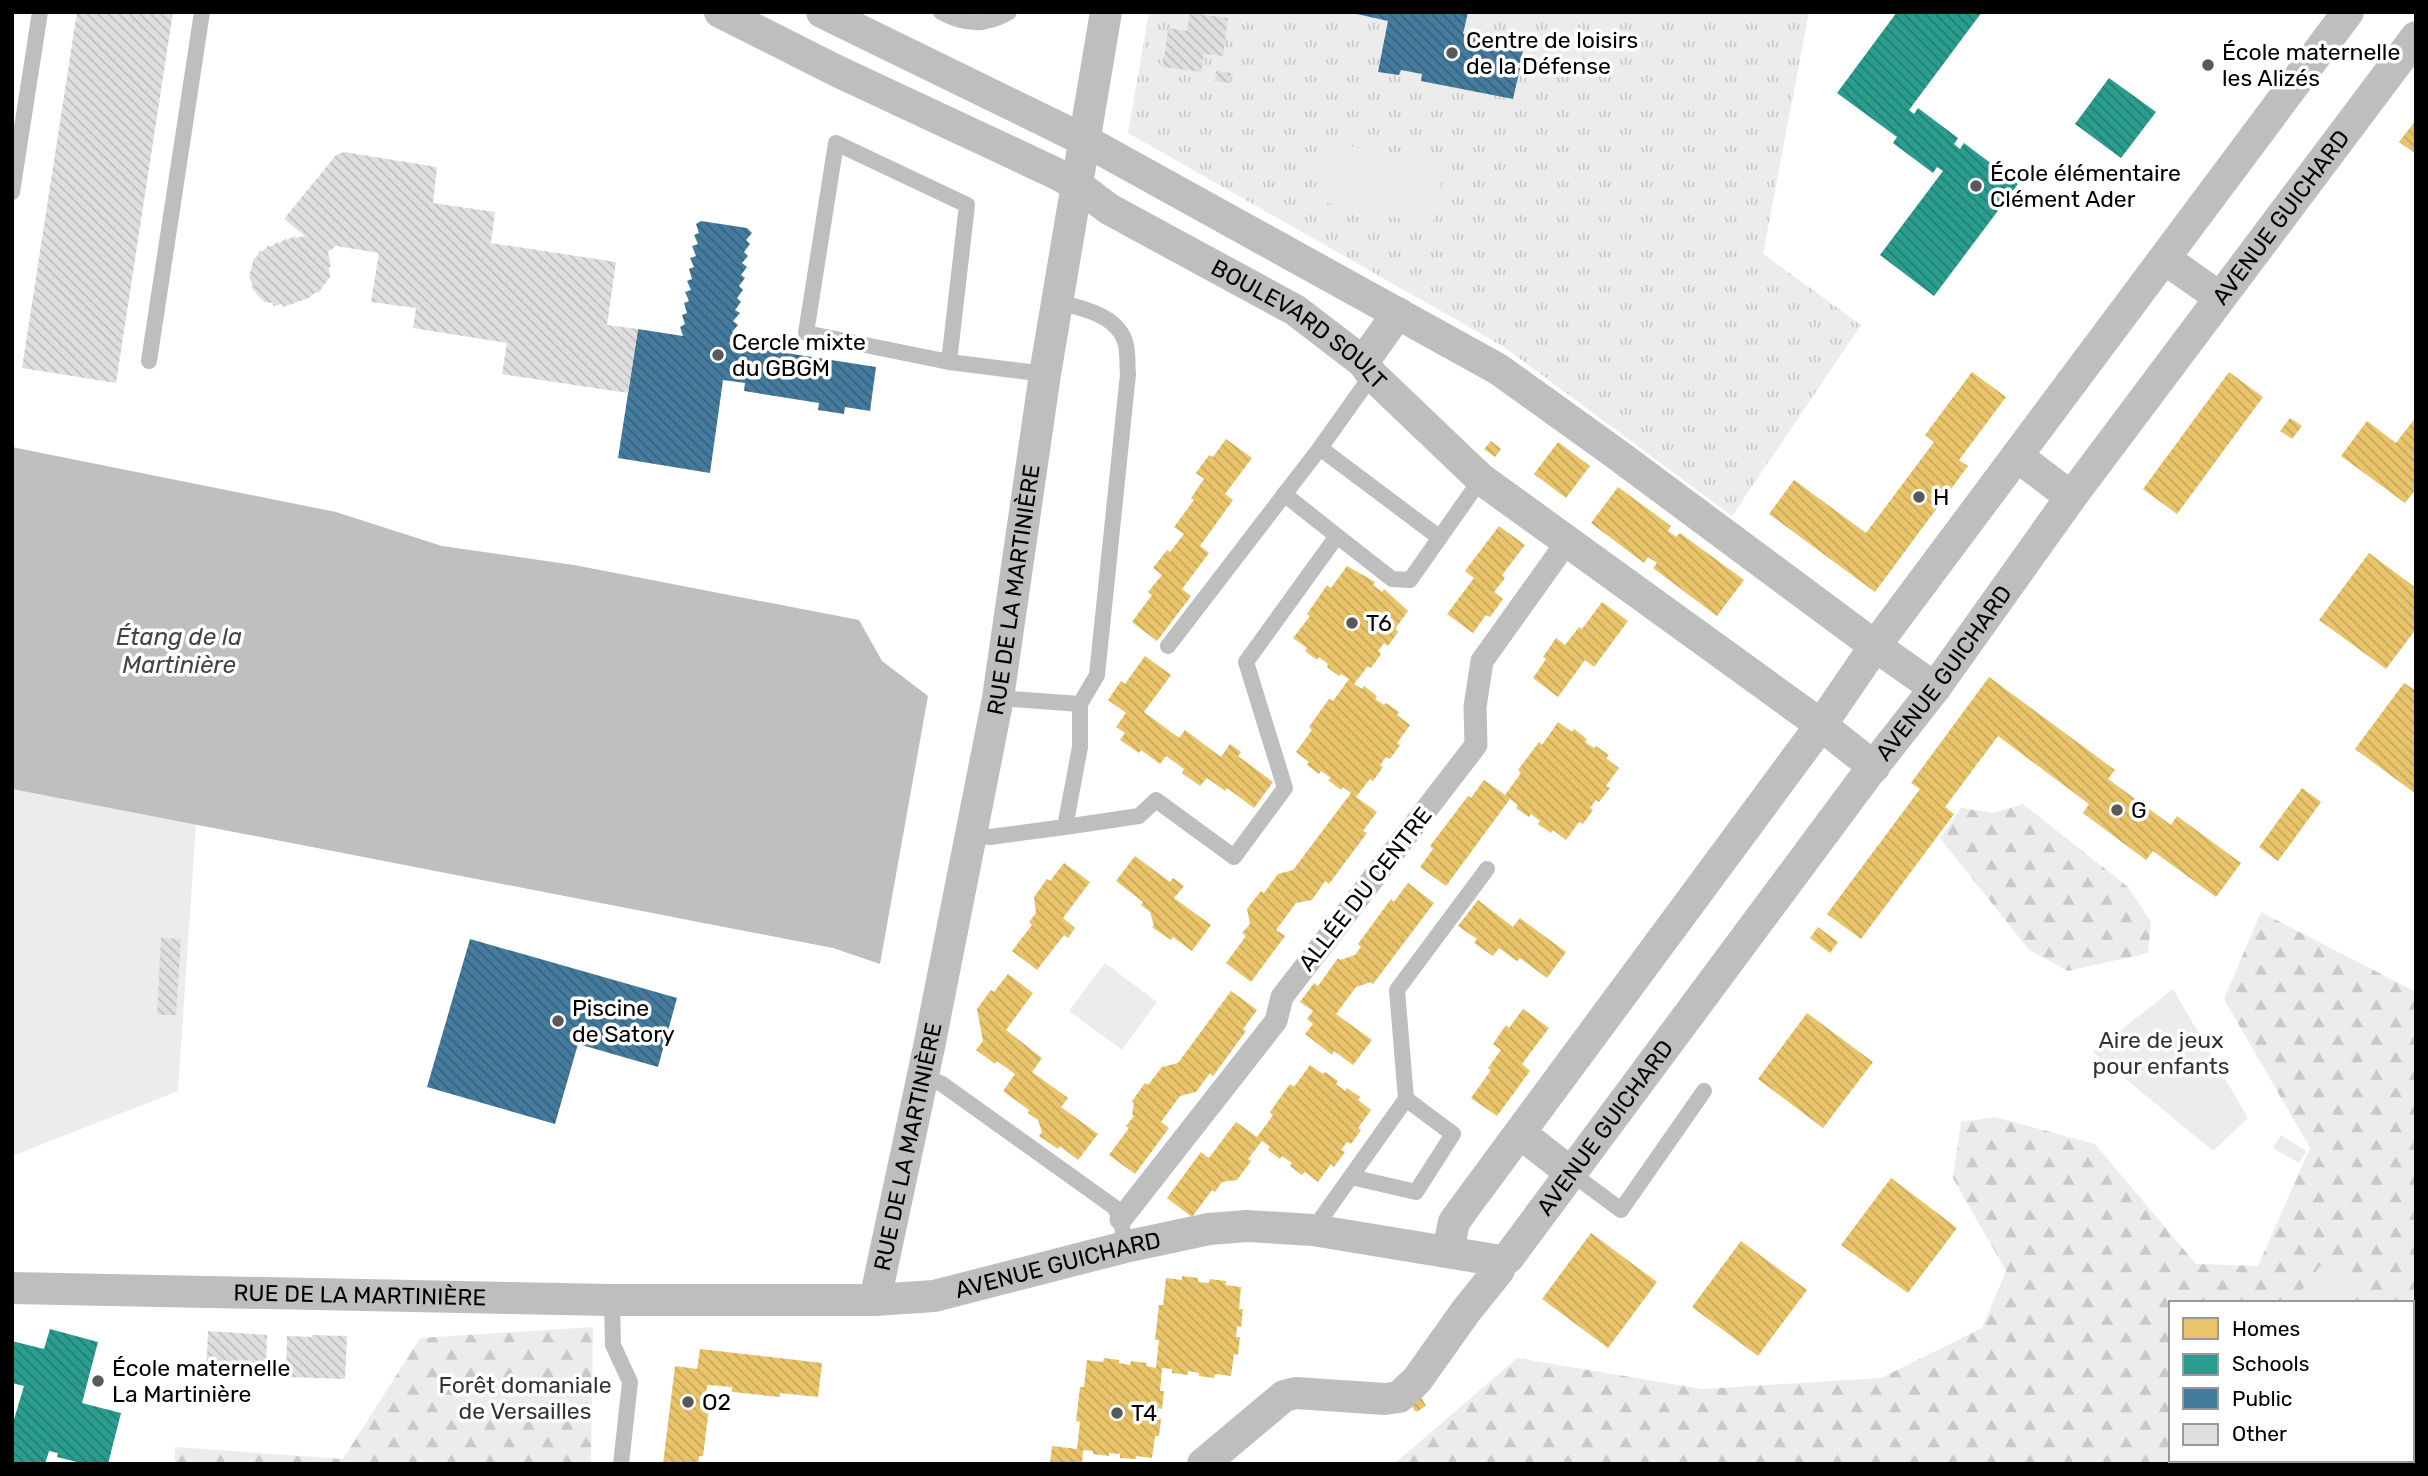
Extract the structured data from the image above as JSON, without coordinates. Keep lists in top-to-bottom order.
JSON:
{
  "streets": {
    "street": [
      "AVENUE GUICHARD",
      "BOULEVARD SOULT",
      "RUE DE LA MARTINIÈRE",
      "ALLÉE DU CENTRE"
    ]
  },
  "crossings": [
    ["AVENUE GUICHARD", "BOULEVARD SOULT"],
    ["AVENUE GUICHARD", "RUE DE LA MARTINIÈRE"],
    ["AVENUE GUICHARD", "ALLÉE DU CENTRE"],
    ["BOULEVARD SOULT", "RUE DE LA MARTINIÈRE"],
    ["BOULEVARD SOULT", "ALLÉE DU CENTRE"]
  ],
  "water": ["Étang de la Martinière"],
  "parks": ["Aire de jeux pour enfants", "Forêt domaniale de Versailles"],
  "places": [
    "Centre de loisirs de la Défense",
    "École maternelle les Alizés",
    "École élémentaire Clément Ader",
    "Cercle mixte du GBGM",
    "H",
    "T6",
    "G",
    "Piscine de Satory",
    "École maternelle La Martinière",
    "O2",
    "T4"
  ],
  "legend": [
    "Homes",
    "Schools",
    "Public",
    "Other"
  ]
}
